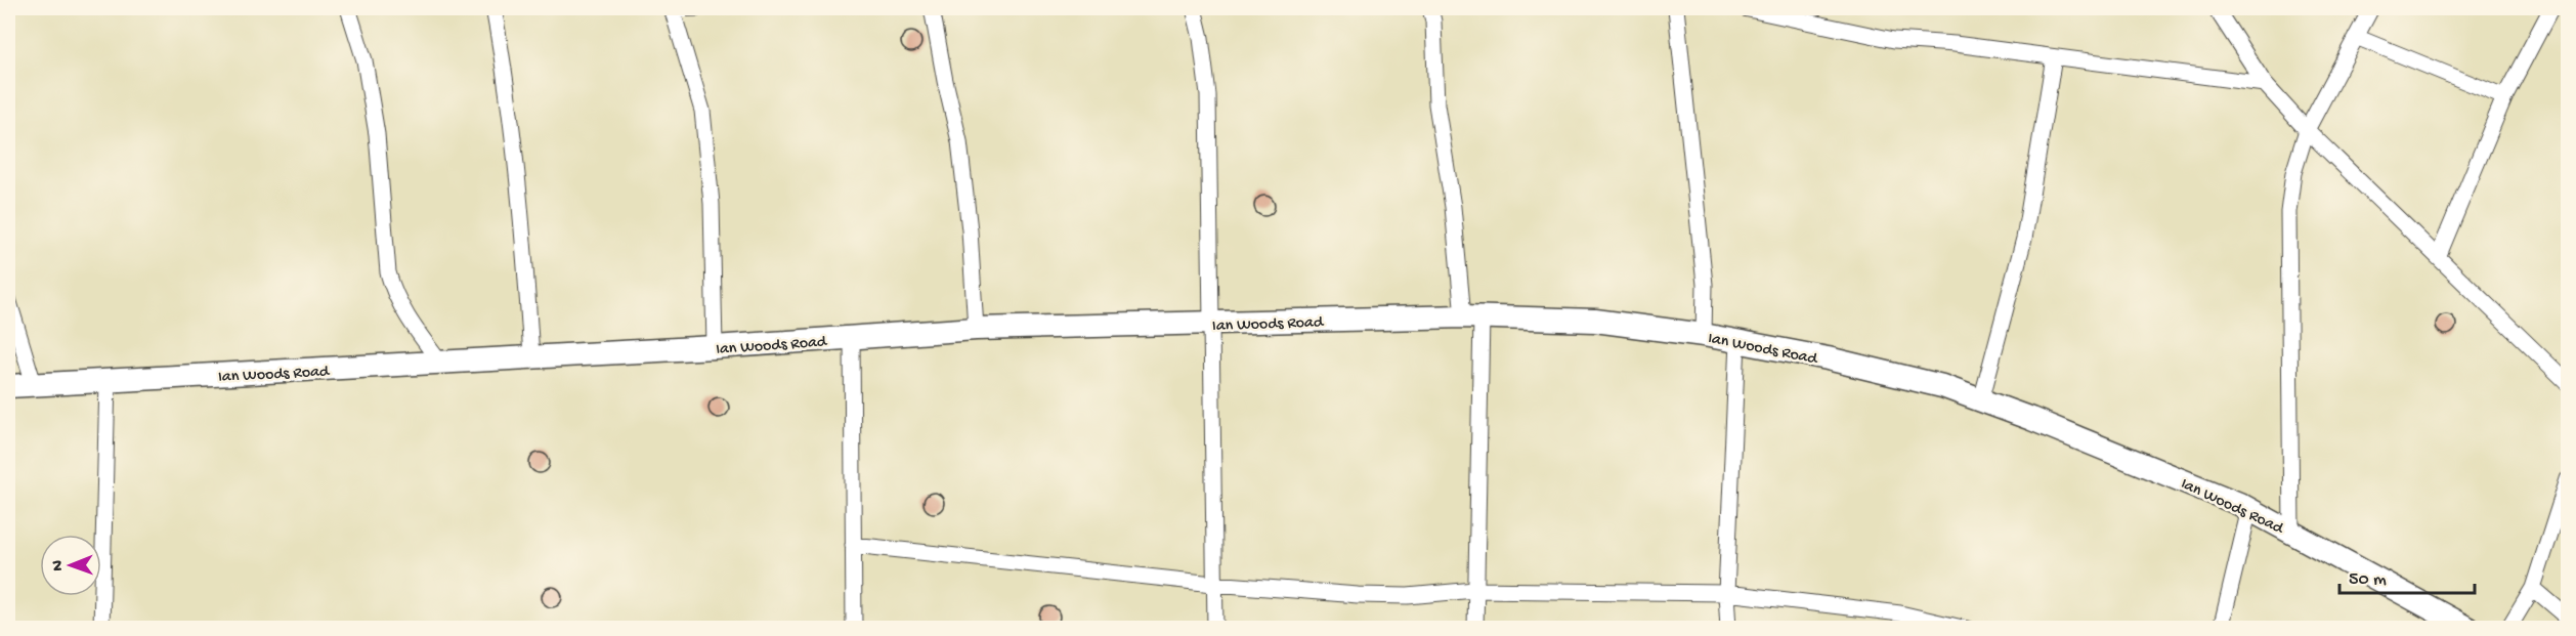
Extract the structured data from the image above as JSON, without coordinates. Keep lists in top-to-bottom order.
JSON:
{
  "streets": {
    "street": ["Ian Woods Road"]
  },
  "scale_bar": "50 m",
  "north": "left"
}
